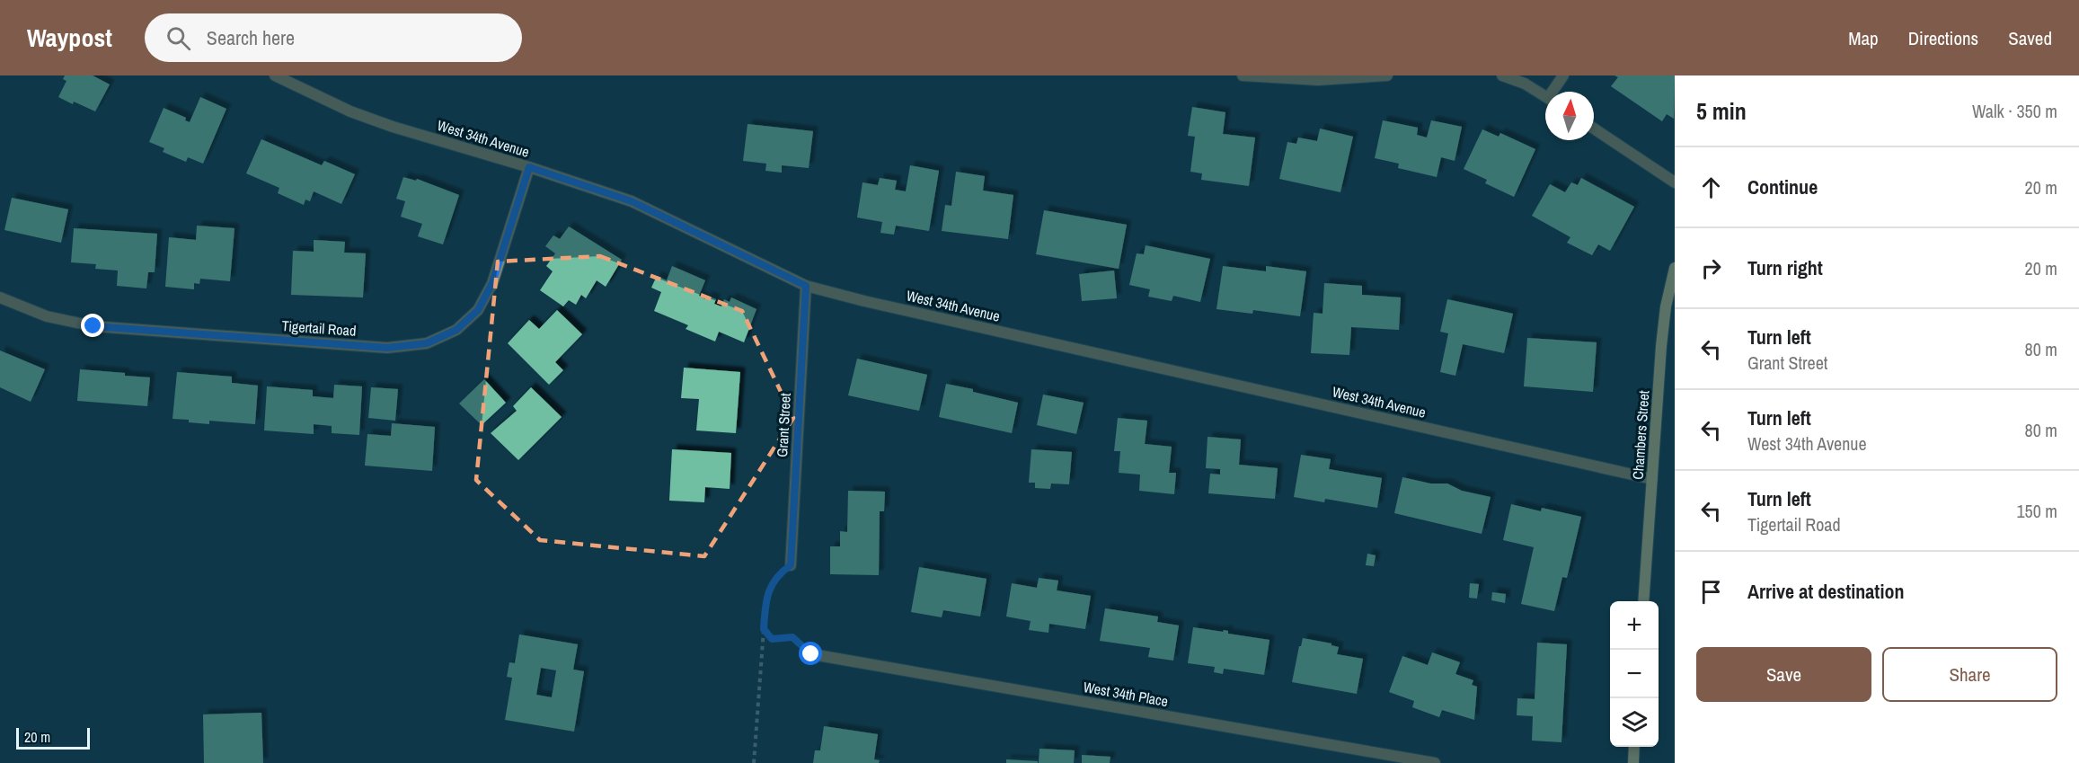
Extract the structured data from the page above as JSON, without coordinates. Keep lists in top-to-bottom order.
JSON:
{
  "streets": {
    "street": [
      "West 34th Avenue",
      "Tigertail Road",
      "Grant Street",
      "Chambers Street",
      "West 34th Place"
    ]
  },
  "crossings": [
    ["West 34th Avenue", "Tigertail Road"],
    ["West 34th Avenue", "Grant Street"],
    ["West 34th Avenue", "Chambers Street"]
  ],
  "scale_bar": "20 m",
  "north": "top",
  "page": {
    "header": "Waypost",
    "search": "Search here",
    "nav": ["Map", "Directions", "Saved"],
    "heading": ["5 min", "Walk · 350 m"],
    "list": [
      ["Continue", "20 m"],
      ["Turn right", "20 m"],
      ["Turn left", "Grant Street", "80 m"],
      ["Turn left", "West 34th Avenue", "80 m"],
      ["Turn left", "Tigertail Road", "150 m"],
      "Arrive at destination"
    ],
    "map_buttons": ["+", "−"],
    "buttons": ["Save", "Share"],
    "scale": "20 m"
  }
}
